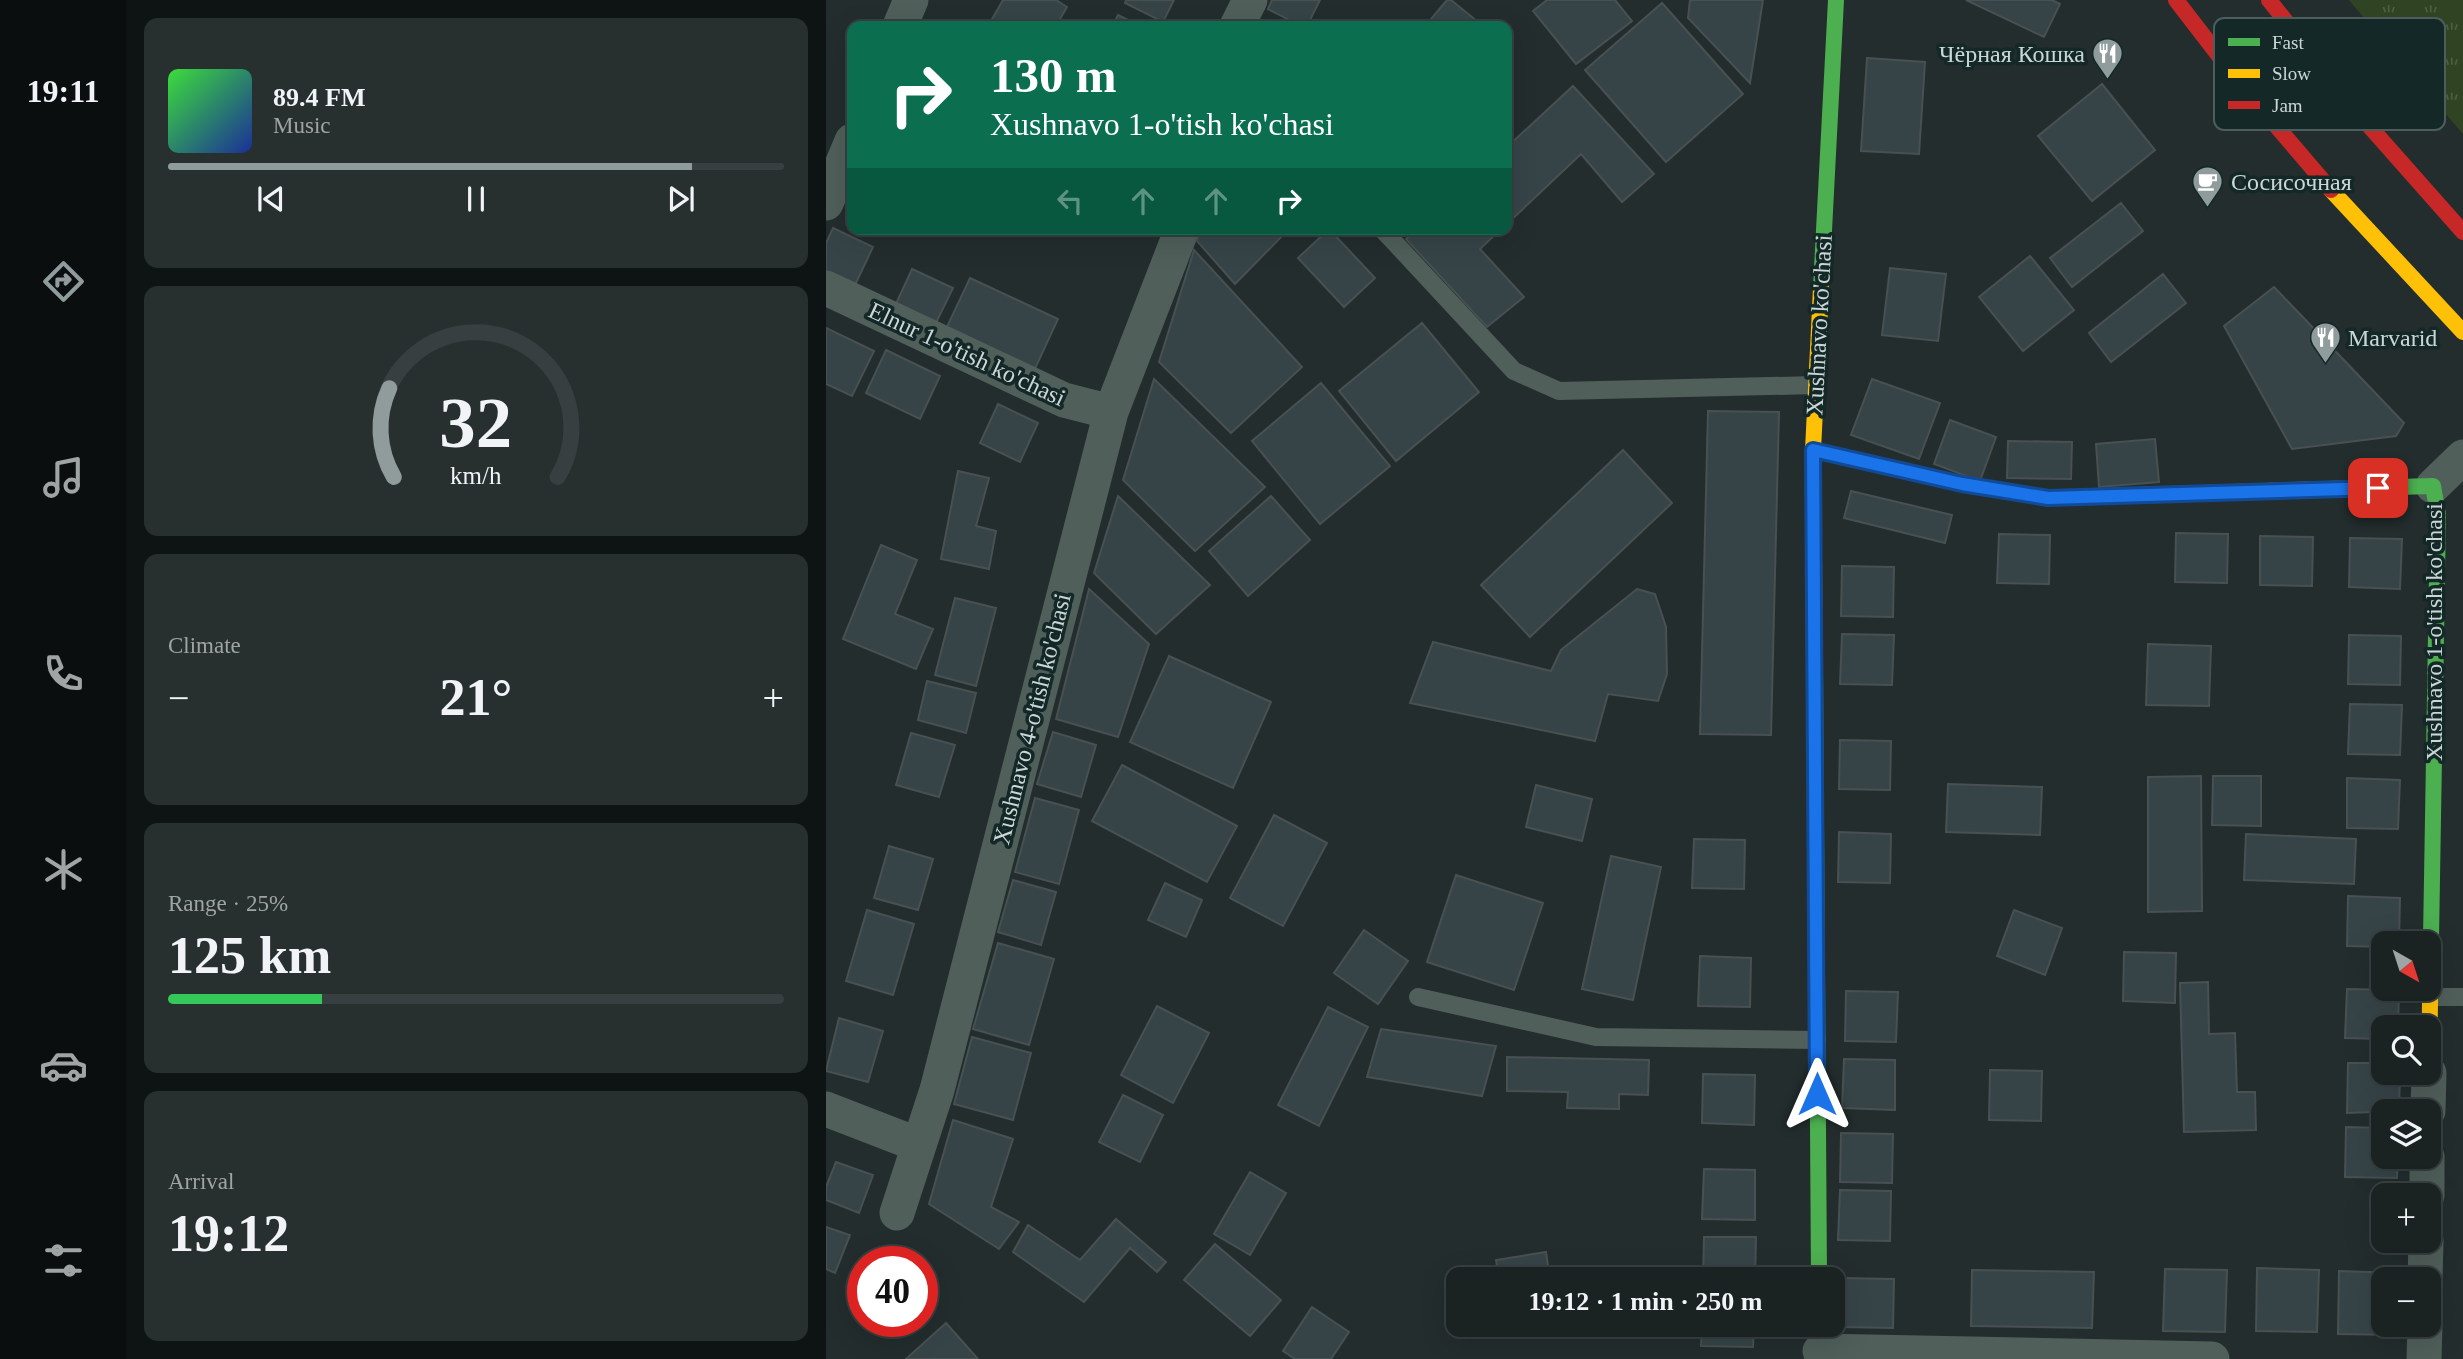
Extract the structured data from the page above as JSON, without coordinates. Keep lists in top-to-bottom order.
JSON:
{
  "streets": {
    "street": [
      "Xushnavo ko'chasi",
      "Elnur 1-o'tish ko'chasi",
      "Xushnavo 1-o'tish ko'chasi",
      "Xushnavo 4-o'tish ko'chasi"
    ]
  },
  "crossings": [
    ["Xushnavo ko'chasi", "Xushnavo 1-o'tish ko'chasi"],
    ["Elnur 1-o'tish ko'chasi", "Xushnavo 4-o'tish ko'chasi"]
  ],
  "places": {
    "restaurant": ["Чёрная Кошка", "Marvarid"],
    "cafe": ["Сосисочная"]
  },
  "legend": ["Fast", "Slow", "Jam"],
  "north": "bottom right",
  "page": {
    "tabs": "19:11",
    "turn": ["130 m", "Xushnavo 1-o'tish ko'chasi"],
    "song": ["89.4 FM", "Music"],
    "tile": [
      "Climate",
      ["Range · 25%", "125 km"],
      ["Arrival", "19:12"]
    ],
    "heat": ["−", "21°", "+"],
    "map_buttons": ["+", "−"],
    "limit": "40",
    "trip": "19:12 · 1 min · 250 m",
    "gauge": ["32", "km/h"]
  }
}
